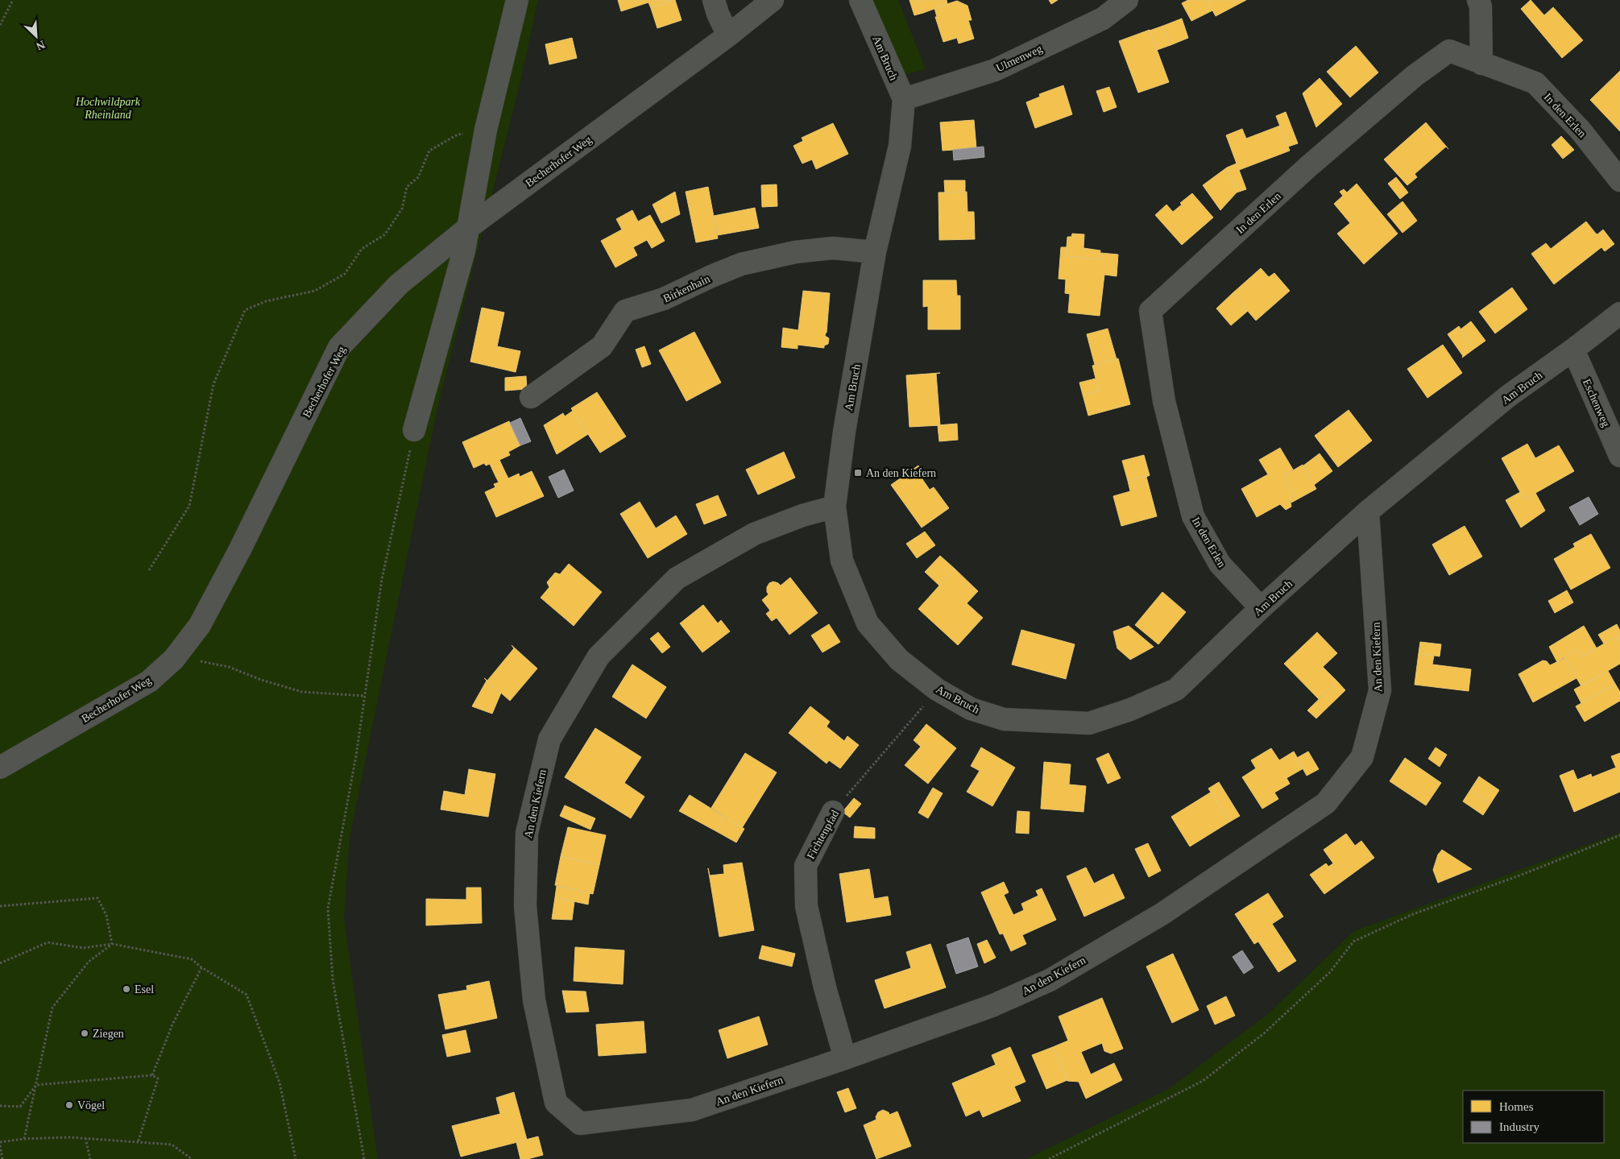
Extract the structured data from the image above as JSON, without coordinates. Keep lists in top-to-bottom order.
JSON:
{
  "streets": {
    "street": [
      "Am Bruch",
      "Ulmenweg",
      "In den Erlen",
      "Becherhofer Weg",
      "Birkenhain",
      "Eschenweg",
      "An den Kiefern",
      "Fichtenpfad"
    ]
  },
  "crossings": [
    ["Am Bruch", "Ulmenweg"],
    ["Am Bruch", "In den Erlen"],
    ["Am Bruch", "Birkenhain"],
    ["Am Bruch", "Eschenweg"],
    ["Am Bruch", "An den Kiefern"],
    ["Am Bruch", "Fichtenpfad"],
    ["An den Kiefern", "Fichtenpfad"]
  ],
  "parks": ["Hochwildpark Rheinland"],
  "places": {
    "transit": ["An den Kiefern"],
    "other": ["Esel", "Ziegen", "Vögel"]
  },
  "legend": ["Homes", "Industry"],
  "north": "bottom right"
}
